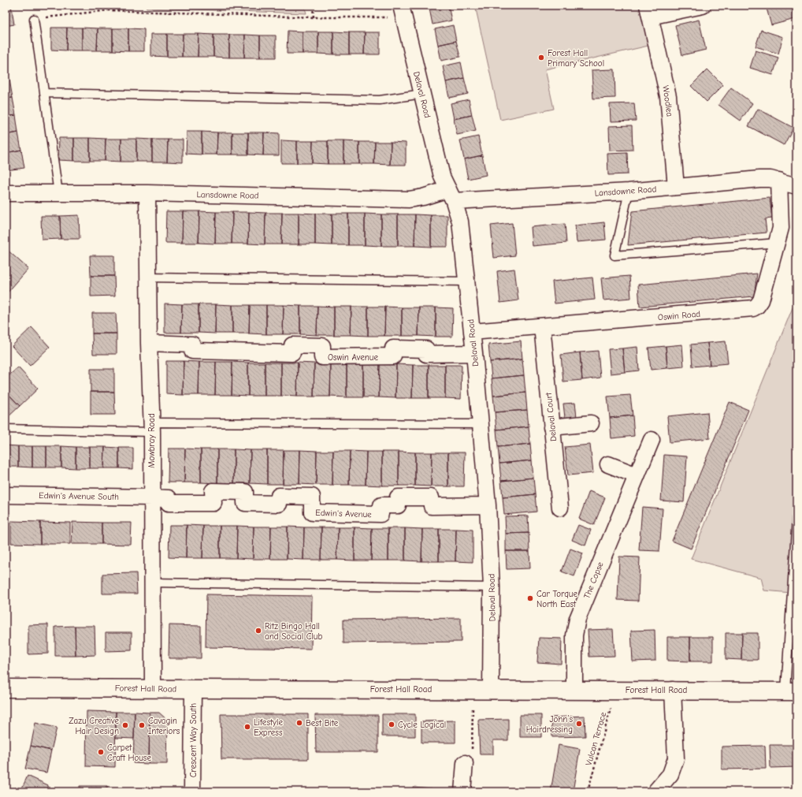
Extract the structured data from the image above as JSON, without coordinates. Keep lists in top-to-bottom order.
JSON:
{
  "streets": {
    "main road": ["Forest Hall Road"],
    "street": [
      "Delaval Road",
      "Woodlea",
      "Lansdowne Road",
      "Oswin Road",
      "Oswin Avenue",
      "Delaval Court",
      "Mowbray Road",
      "Edwin's Avenue South",
      "Edwin's Avenue",
      "The Copse",
      "Crescent Way South"
    ],
    "path": ["Vulcan Terrace"]
  },
  "crossings": [
    ["Delaval Road", "Lansdowne Road"],
    ["Delaval Road", "Oswin Road"],
    ["Delaval Road", "Oswin Avenue"],
    ["Delaval Road", "Edwin's Avenue"],
    ["Delaval Road", "Forest Hall Road"],
    ["Woodlea", "Lansdowne Road"],
    ["Lansdowne Road", "Oswin Road"],
    ["Lansdowne Road", "Mowbray Road"],
    ["Oswin Road", "Delaval Court"],
    ["Oswin Avenue", "Mowbray Road"],
    ["Mowbray Road", "Edwin's Avenue South"],
    ["Mowbray Road", "Edwin's Avenue"],
    ["Mowbray Road", "Forest Hall Road"],
    ["Edwin's Avenue South", "Edwin's Avenue"],
    ["The Copse", "Forest Hall Road"],
    ["Forest Hall Road", "Vulcan Terrace"],
    ["Forest Hall Road", "Crescent Way South"]
  ],
  "places": [
    "Forest Hall Primary School",
    "Car Torque North East",
    "Ritz Bingo Hall and Social Club",
    "Best Bite",
    "John’s Hairdressing",
    "Cycle Logical",
    "Zazu Creative Hair Design",
    "Cavagin Interiors",
    "Lifestyle Express",
    "Carpet Craft House"
  ]
}
